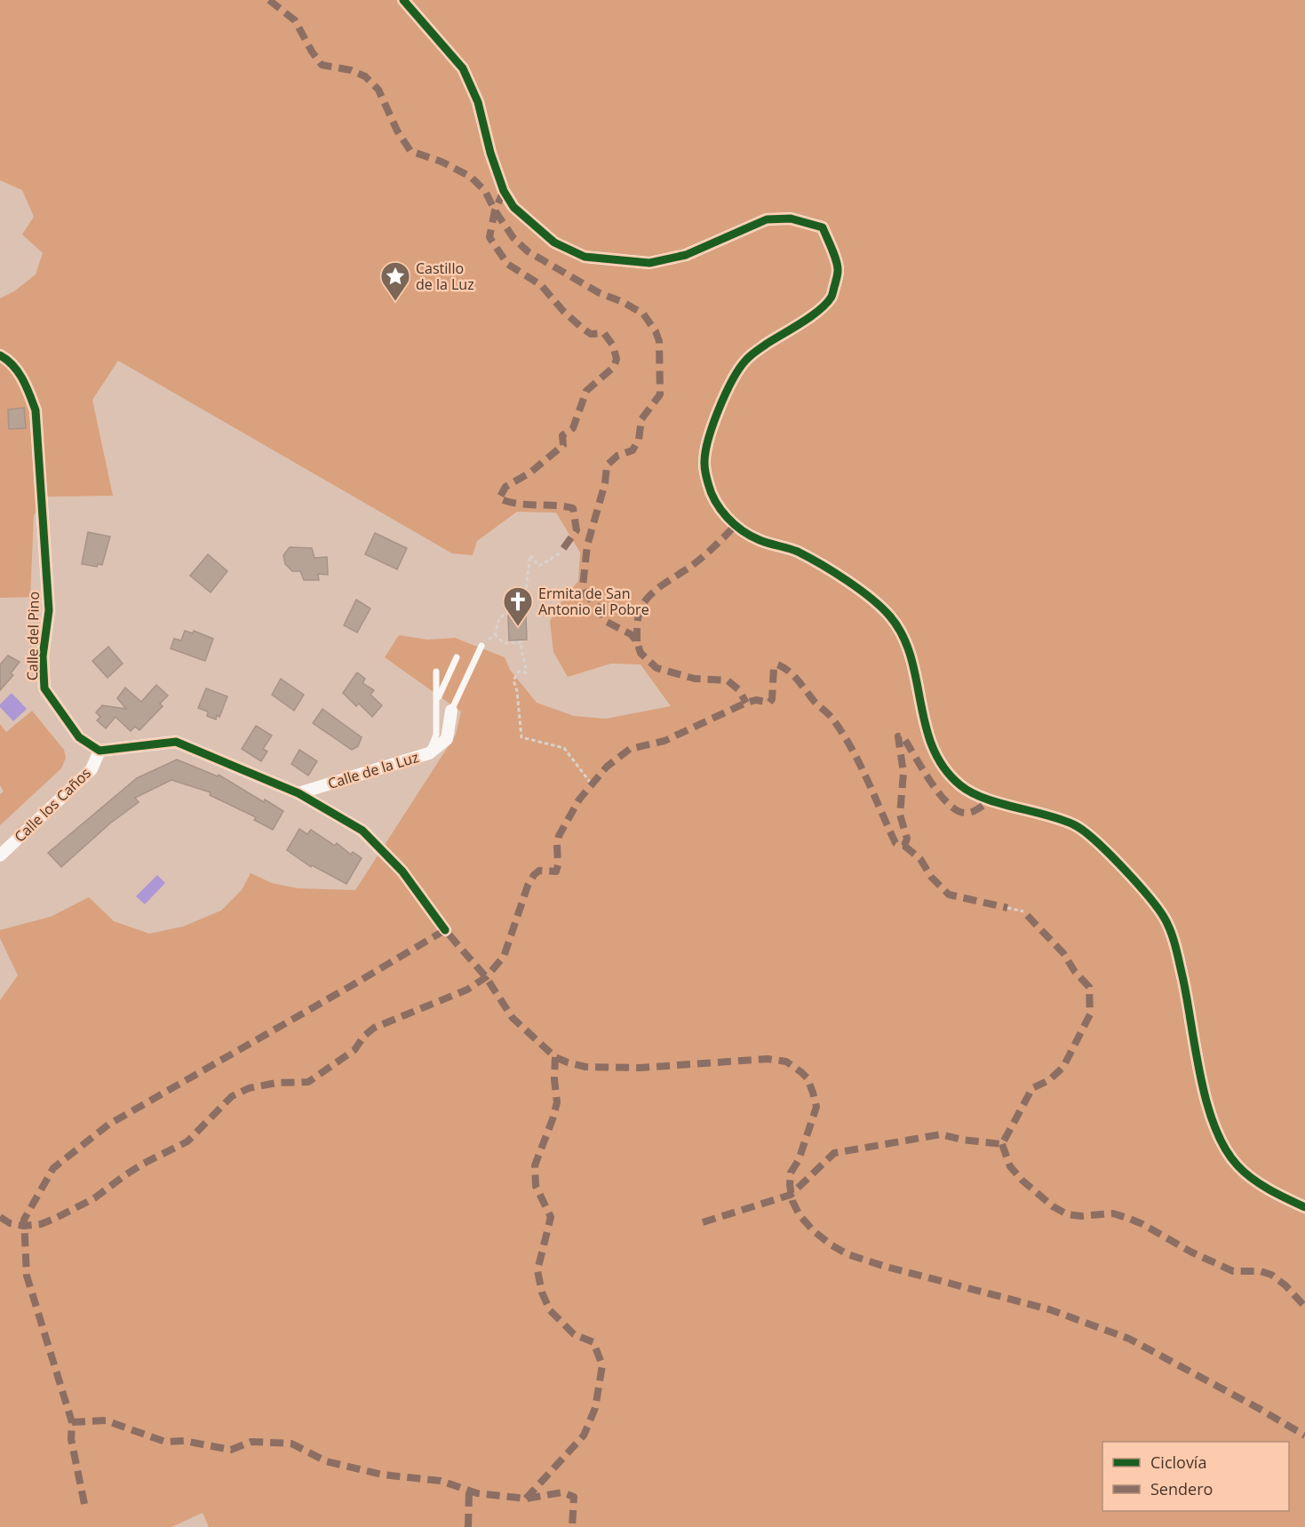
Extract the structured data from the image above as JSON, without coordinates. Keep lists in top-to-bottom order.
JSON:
{
  "streets": {
    "street": ["Calle del Pino", "Calle de la Luz", "Calle los Caños"]
  },
  "crossings": [
    ["Calle del Pino", "Calle los Caños"]
  ],
  "places": {
    "place": ["Castillo de la Luz"],
    "church": ["Ermita de San Antonio el Pobre"]
  },
  "legend": ["Ciclovía", "Sendero"]
}
